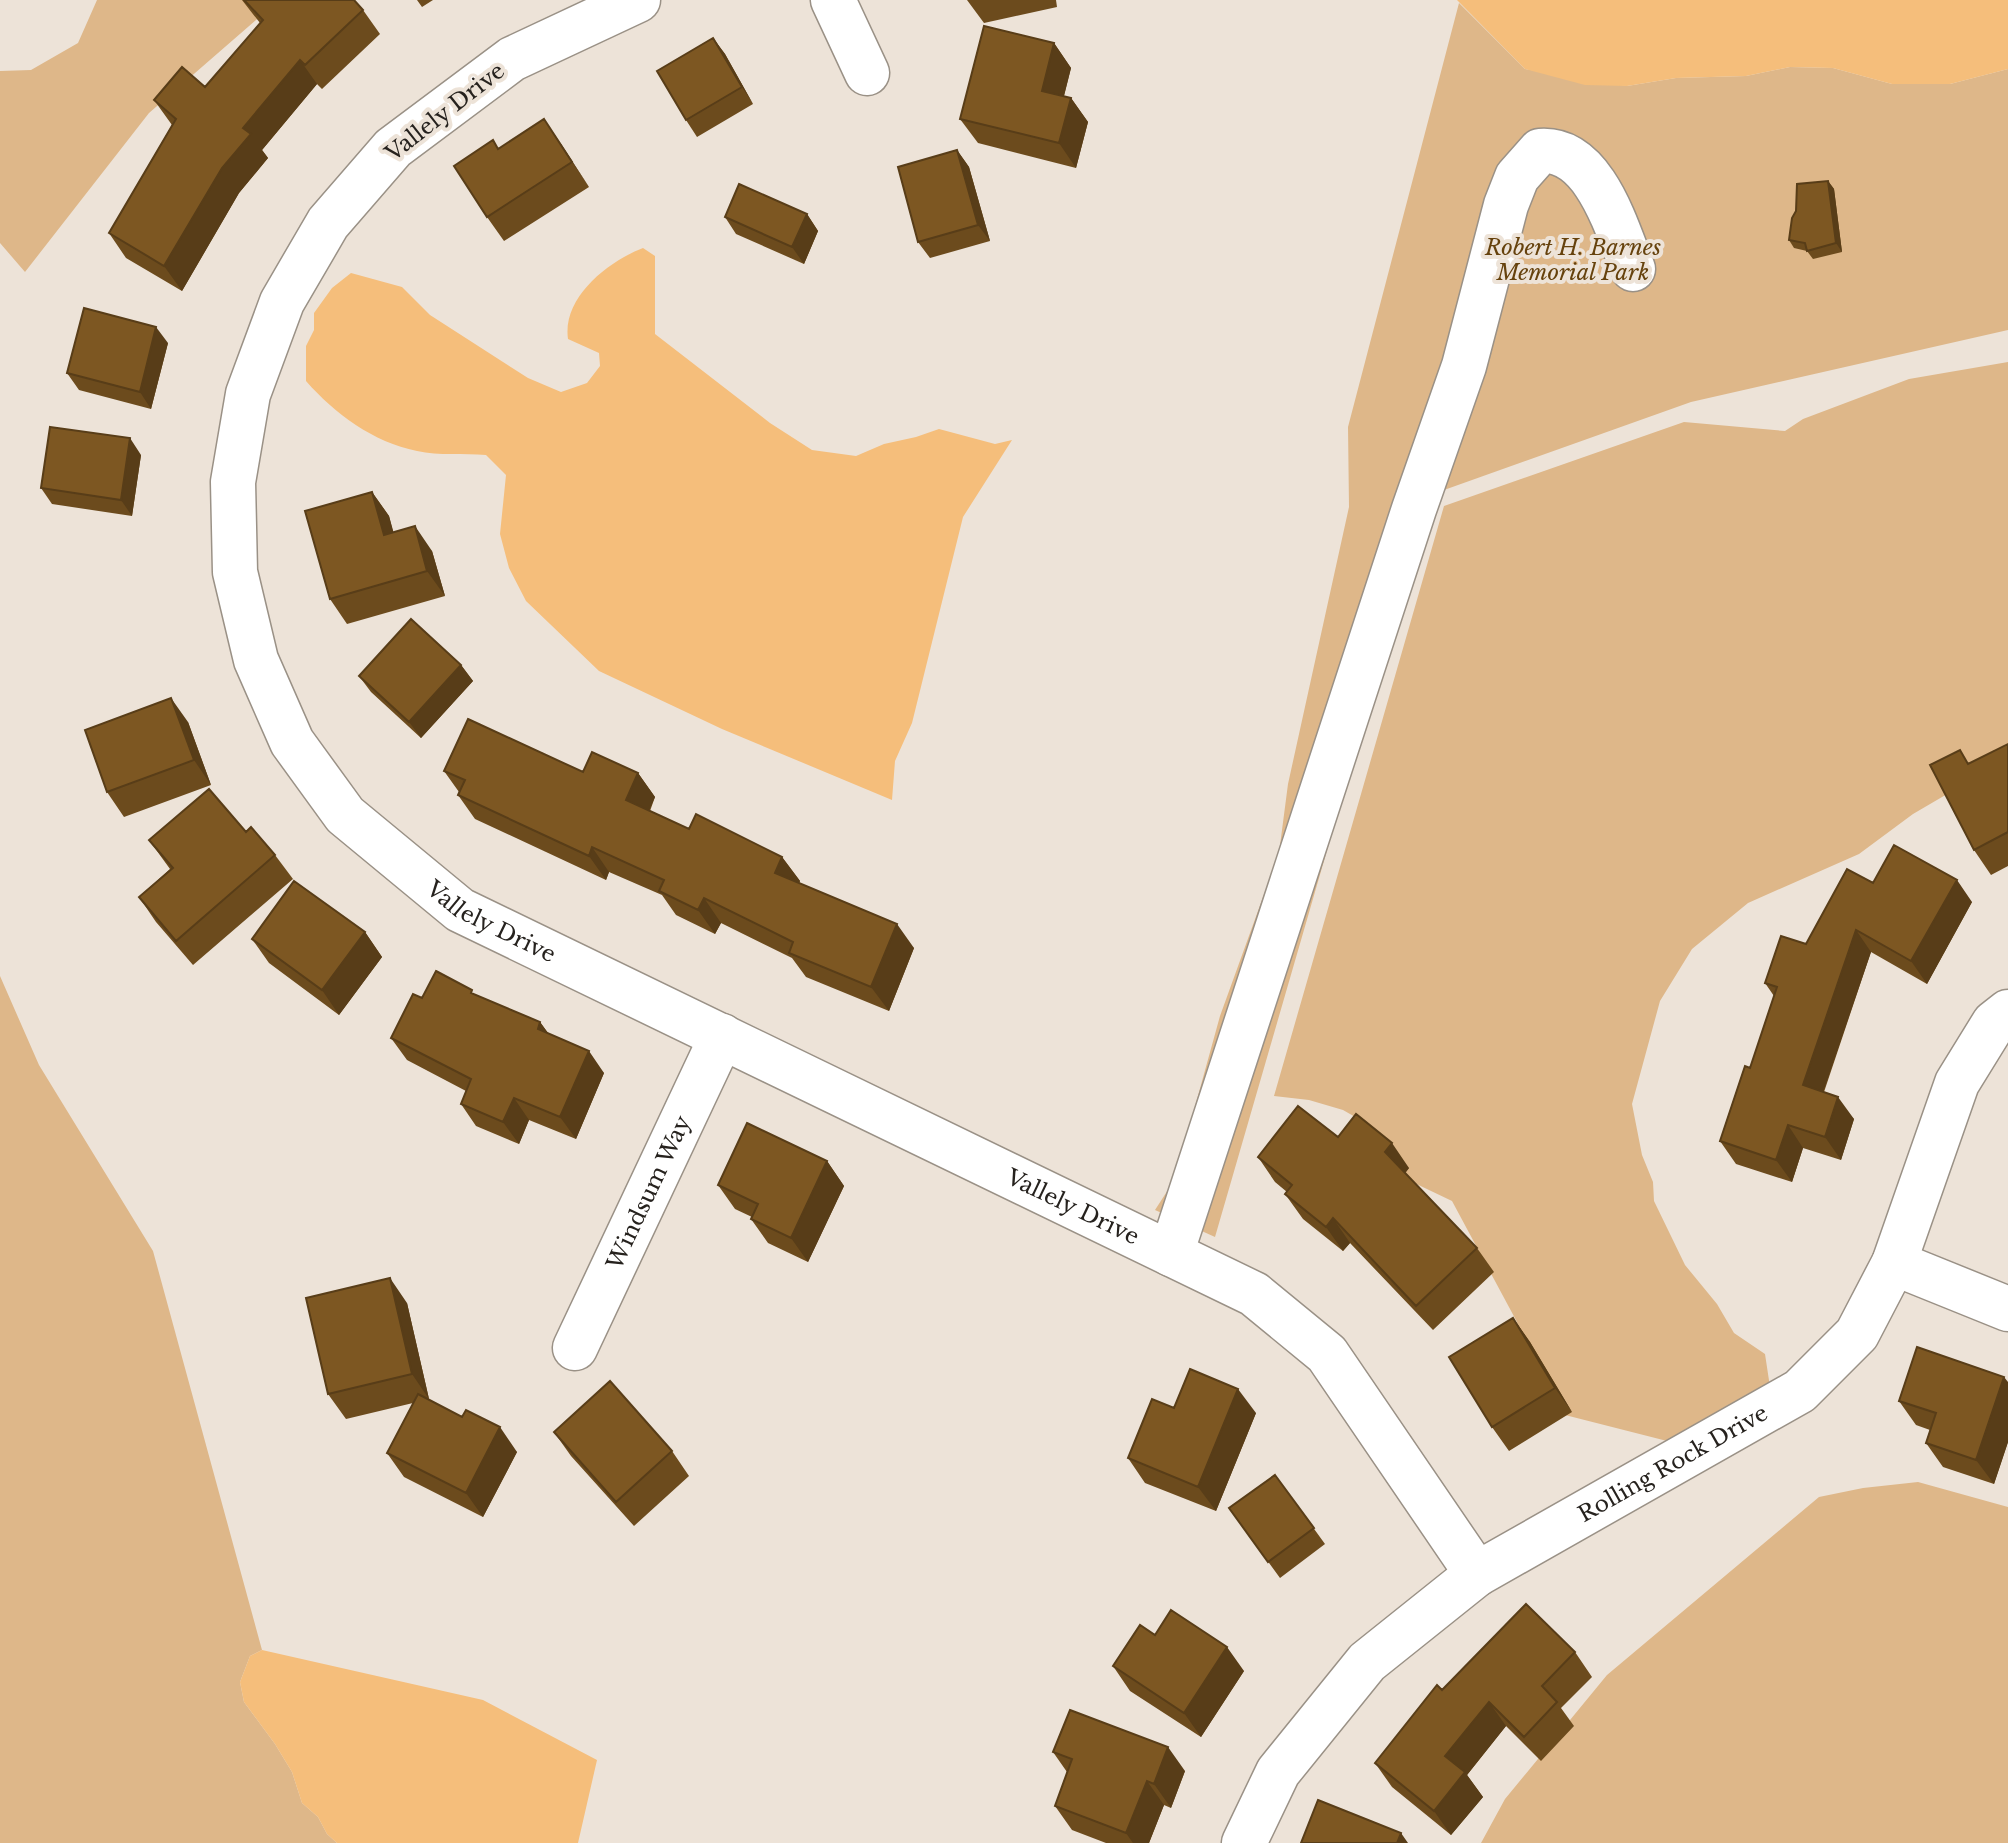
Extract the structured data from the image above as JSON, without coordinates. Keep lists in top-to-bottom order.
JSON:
{
  "streets": {
    "street": ["Vallely Drive", "Windsum Way", "Rolling Rock Drive"]
  },
  "crossings": [
    ["Vallely Drive", "Windsum Way"],
    ["Vallely Drive", "Rolling Rock Drive"]
  ],
  "parks": ["Robert H. Barnes Memorial Park"]
}
